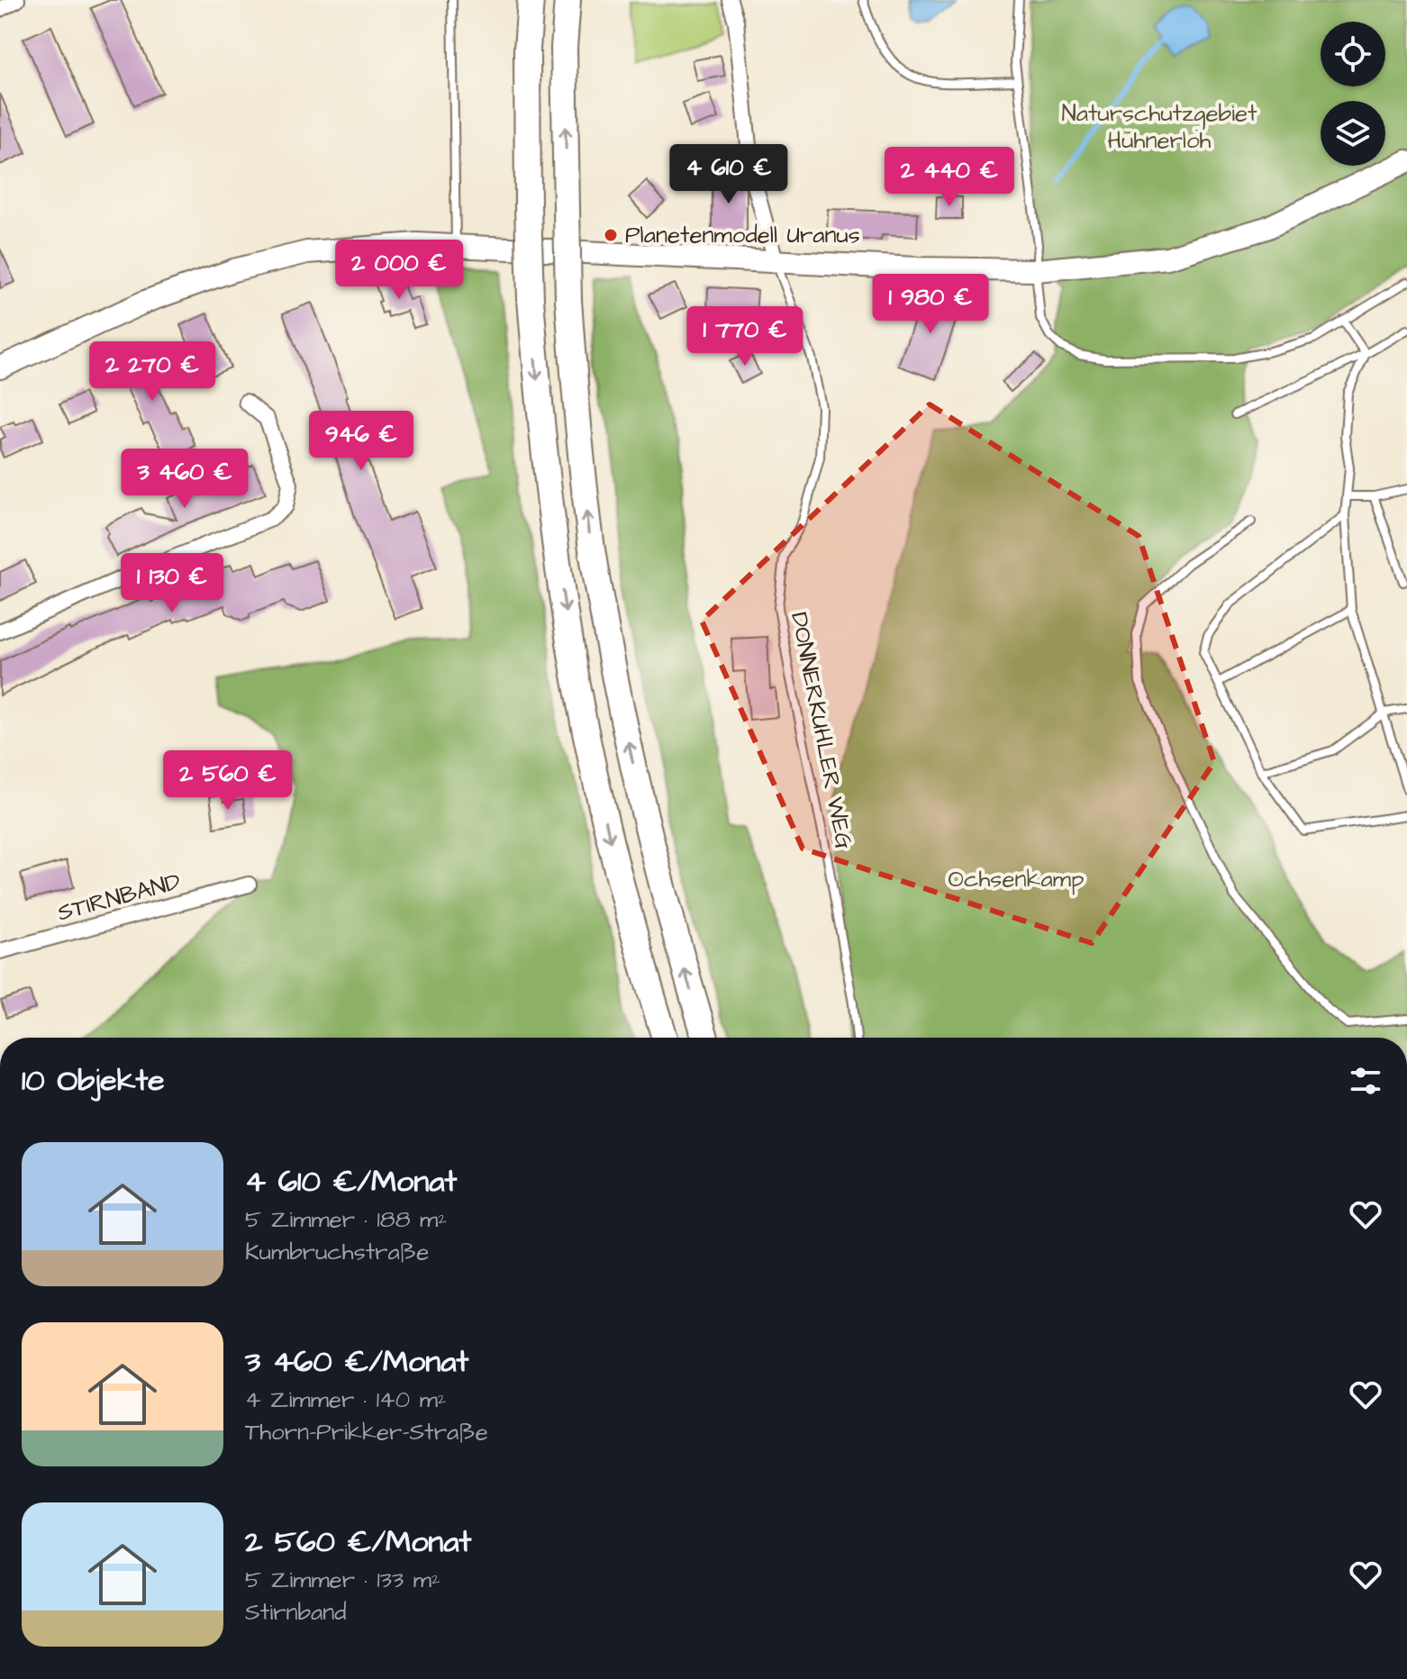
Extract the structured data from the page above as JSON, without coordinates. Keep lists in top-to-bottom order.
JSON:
{
  "streets": {
    "street": ["STIRNBAND"],
    "lane": ["DONNERKUHLER WEG"]
  },
  "parks": ["Naturschutzgebiet Hühnerloh", "Ochsenkamp"],
  "places": ["Planetenmodell Uranus"],
  "page": {
    "price": [
      "4 610 €",
      "2 440 €",
      "2 000 €",
      "1 980 €",
      "1 770 €",
      "2 270 €",
      "946 €",
      "3 460 €",
      "1 130 €",
      "2 560 €"
    ],
    "heading": "10 Objekte",
    "list": [
      {
        "name": "4 610 €/Monat",
        "note": "5 Zimmer · 188 m² · Kumbruchstraße"
      },
      {
        "name": "3 460 €/Monat",
        "note": "4 Zimmer · 140 m² · Thorn-Prikker-Straße"
      },
      {
        "name": "2 560 €/Monat",
        "note": "5 Zimmer · 133 m² · Stirnband"
      }
    ]
  }
}
